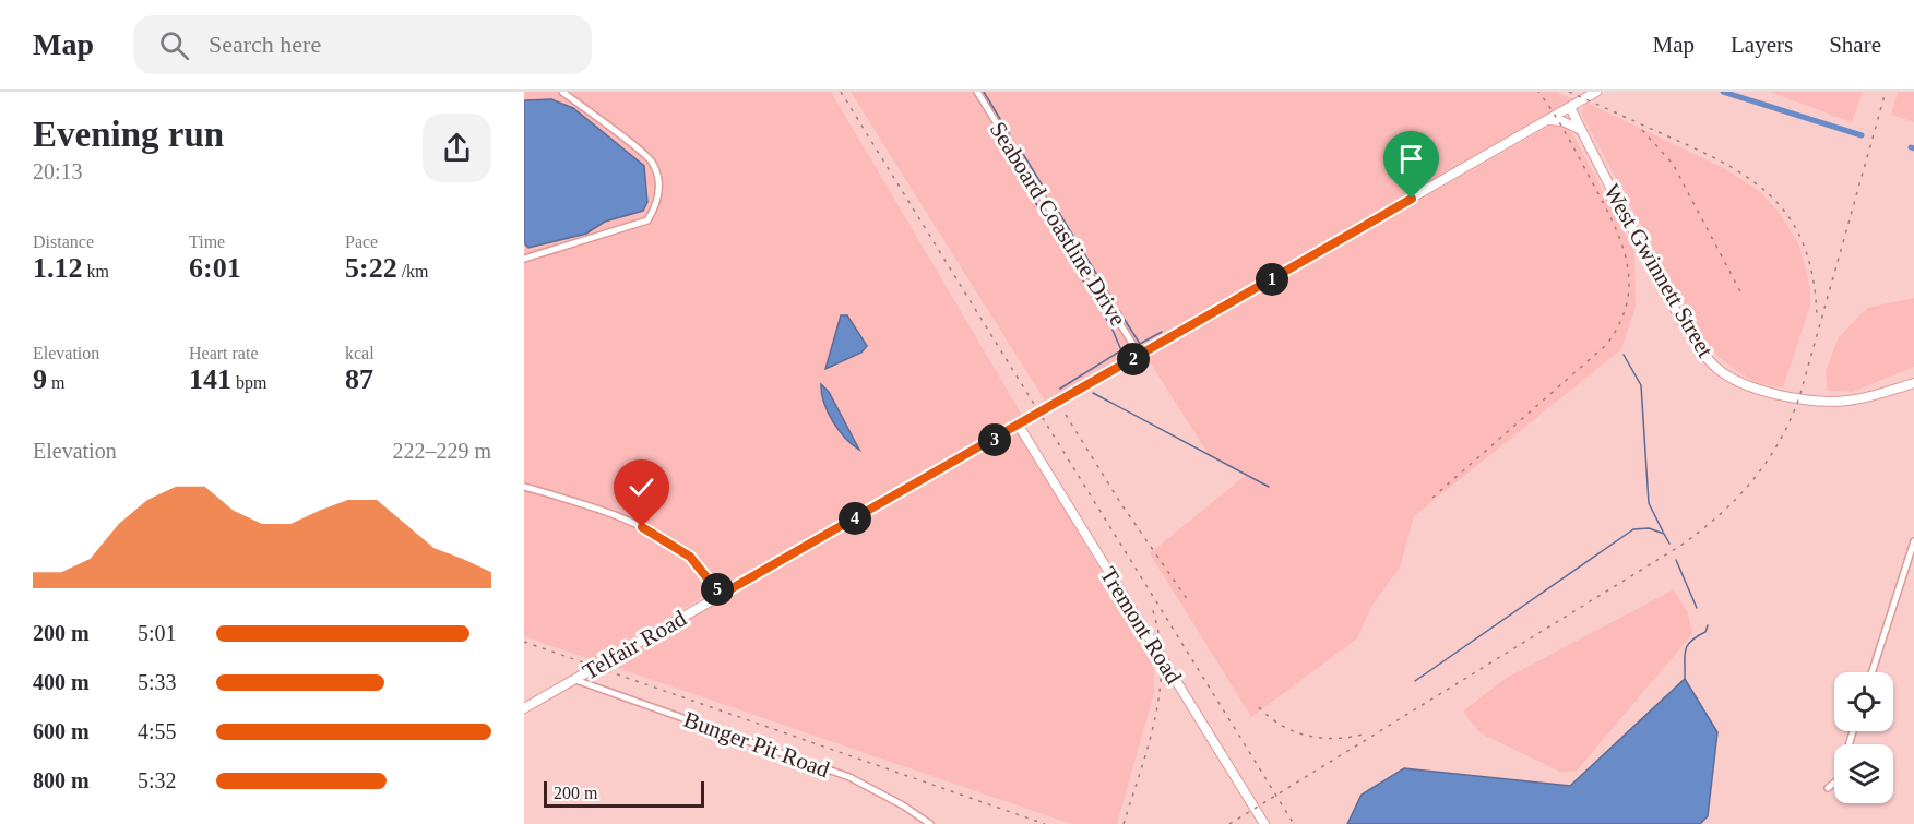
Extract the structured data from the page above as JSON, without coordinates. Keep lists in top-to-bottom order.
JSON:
{
  "streets": {
    "street": [
      "Seaboard Coastline Drive",
      "West Gwinnett Street",
      "Tremont Road",
      "Telfair Road",
      "Bunger Pit Road"
    ]
  },
  "crossings": [
    ["Seaboard Coastline Drive", "Telfair Road"],
    ["West Gwinnett Street", "Telfair Road"],
    ["Tremont Road", "Telfair Road"],
    ["Telfair Road", "Bunger Pit Road"]
  ],
  "scale_bar": "200 m",
  "page": {
    "header": "Map",
    "search": "Search here",
    "nav": ["Map", "Layers", "Share"],
    "heading": ["Evening run", "20:13"],
    "stats": [
      ["Distance", "1.12 km"],
      ["Time", "6:01"],
      ["Pace", "5:22 /km"],
      ["Elevation", "9 m"],
      ["Heart rate", "141 bpm"],
      ["kcal", "87"]
    ],
    "pins": [
      "1",
      "2",
      "3",
      "4",
      "5"
    ],
    "chart": ["Elevation", "222–229 m"],
    "list": [
      {
        "name": "200 m",
        "note": "5:01"
      },
      {
        "name": "400 m",
        "note": "5:33"
      },
      {
        "name": "600 m",
        "note": "4:55"
      },
      {
        "name": "800 m",
        "note": "5:32"
      }
    ],
    "scale": "200 m"
  }
}
